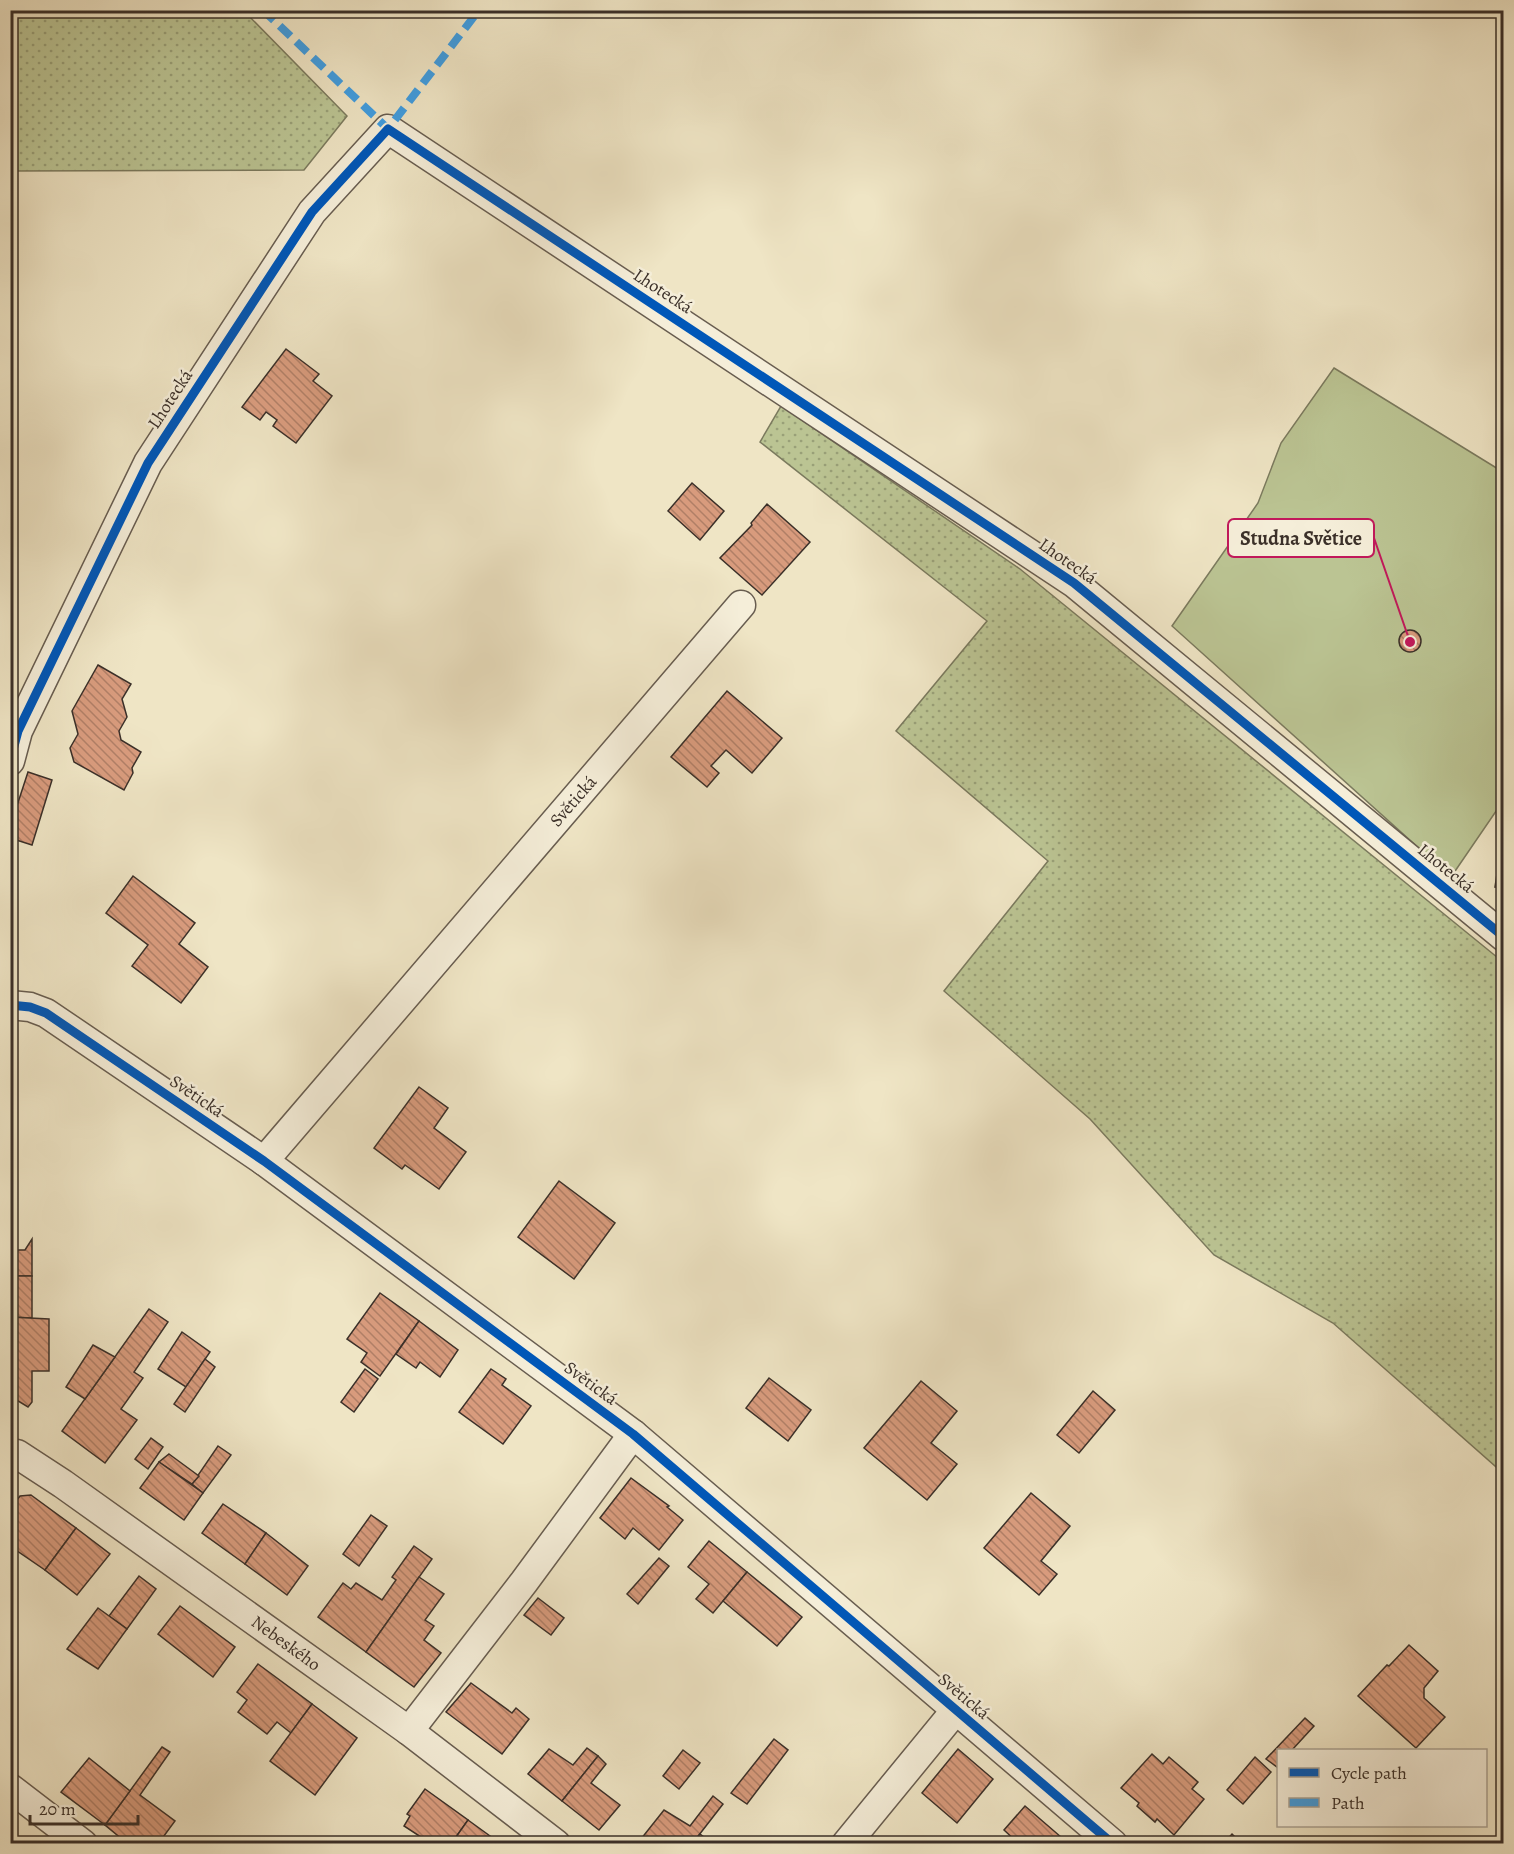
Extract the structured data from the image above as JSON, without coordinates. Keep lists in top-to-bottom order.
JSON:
{
  "streets": {
    "street": ["Lhotecká", "Světická", "Nebeského"]
  },
  "places": ["Studna Světice"],
  "legend": ["Cycle path", "Path"],
  "scale_bar": "20 m"
}
